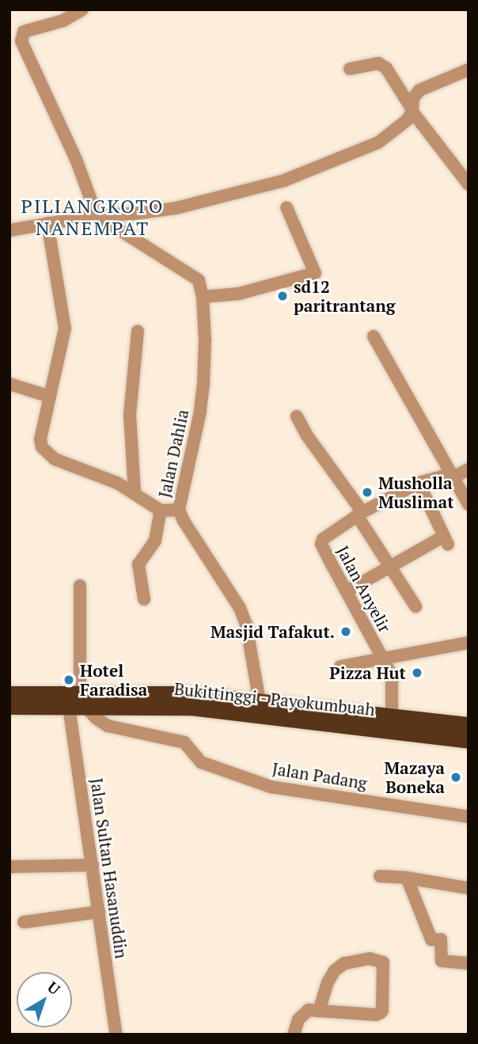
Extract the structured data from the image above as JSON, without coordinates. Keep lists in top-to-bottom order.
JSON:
{
  "streets": {
    "highway": ["Bukittinggi - Payokumbuah"],
    "street": [
      "Jalan Dahlia",
      "Jalan Anyelir",
      "Jalan Padang",
      "Jalan Sultan Hasanuddin"
    ]
  },
  "crossings": [
    ["Jalan Dahlia", "Bukittinggi - Payokumbuah"],
    ["Jalan Anyelir", "Bukittinggi - Payokumbuah"],
    ["Bukittinggi - Payokumbuah", "Jalan Padang"],
    ["Bukittinggi - Payokumbuah", "Jalan Sultan Hasanuddin"]
  ],
  "districts": ["PILIANGKOTO NANEMPAT"],
  "places": [
    "sd12 paritrantang",
    "Musholla Muslimat",
    "Masjid Tafakut.",
    "Pizza Hut",
    "Hotel Faradisa",
    "Mazaya Boneka"
  ],
  "north": "top right"
}
